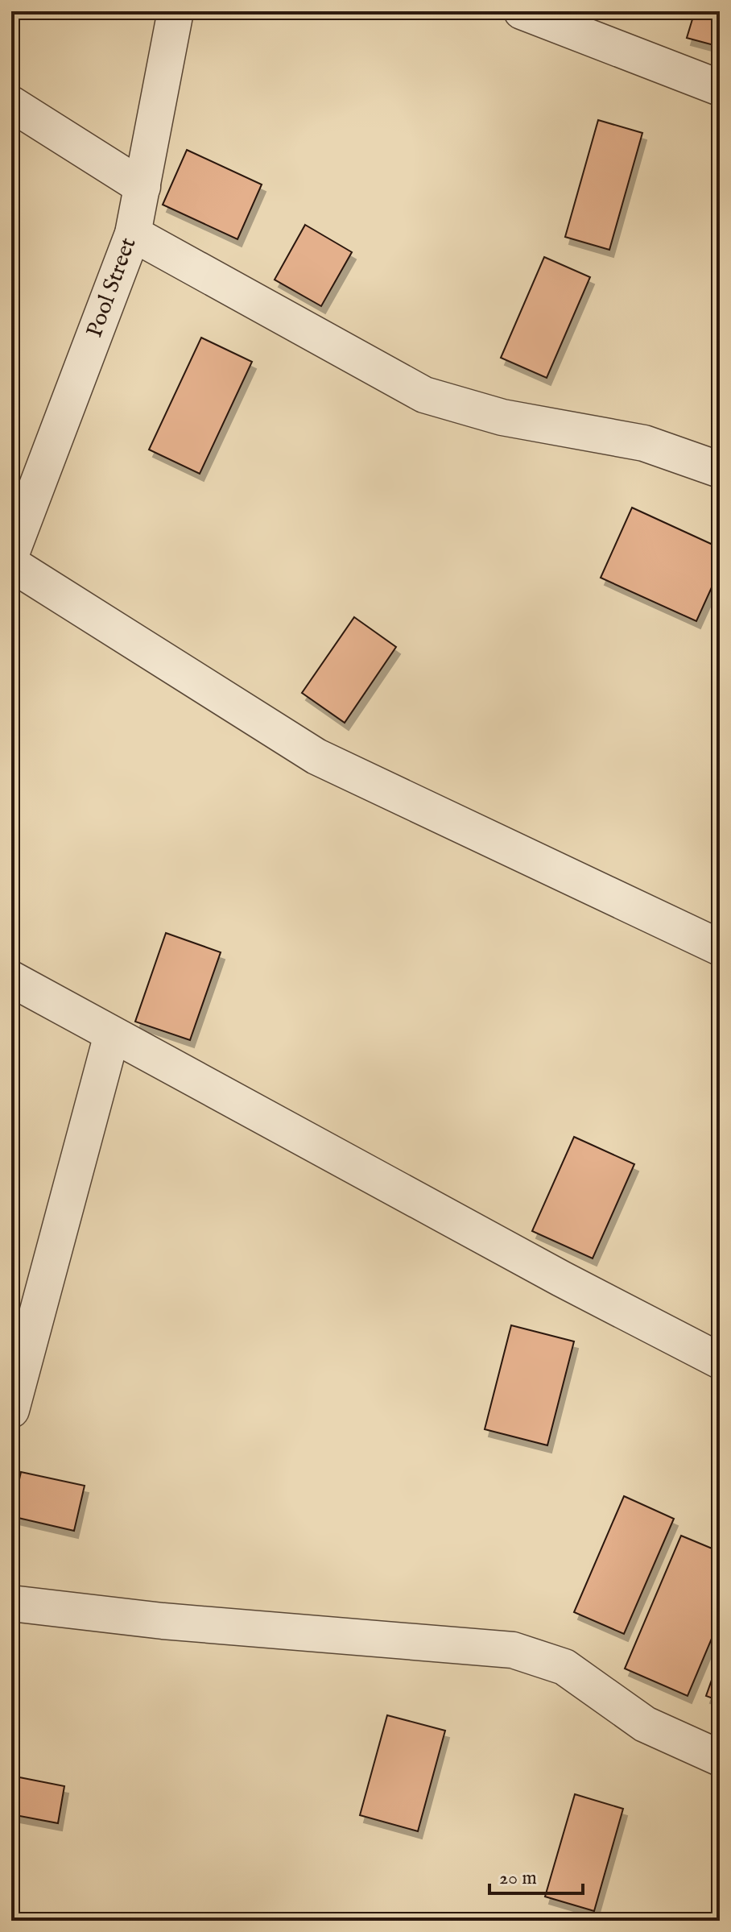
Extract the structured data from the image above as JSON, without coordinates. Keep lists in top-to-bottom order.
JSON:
{
  "streets": {
    "street": ["Pool Street"]
  },
  "scale_bar": "20 m"
}
